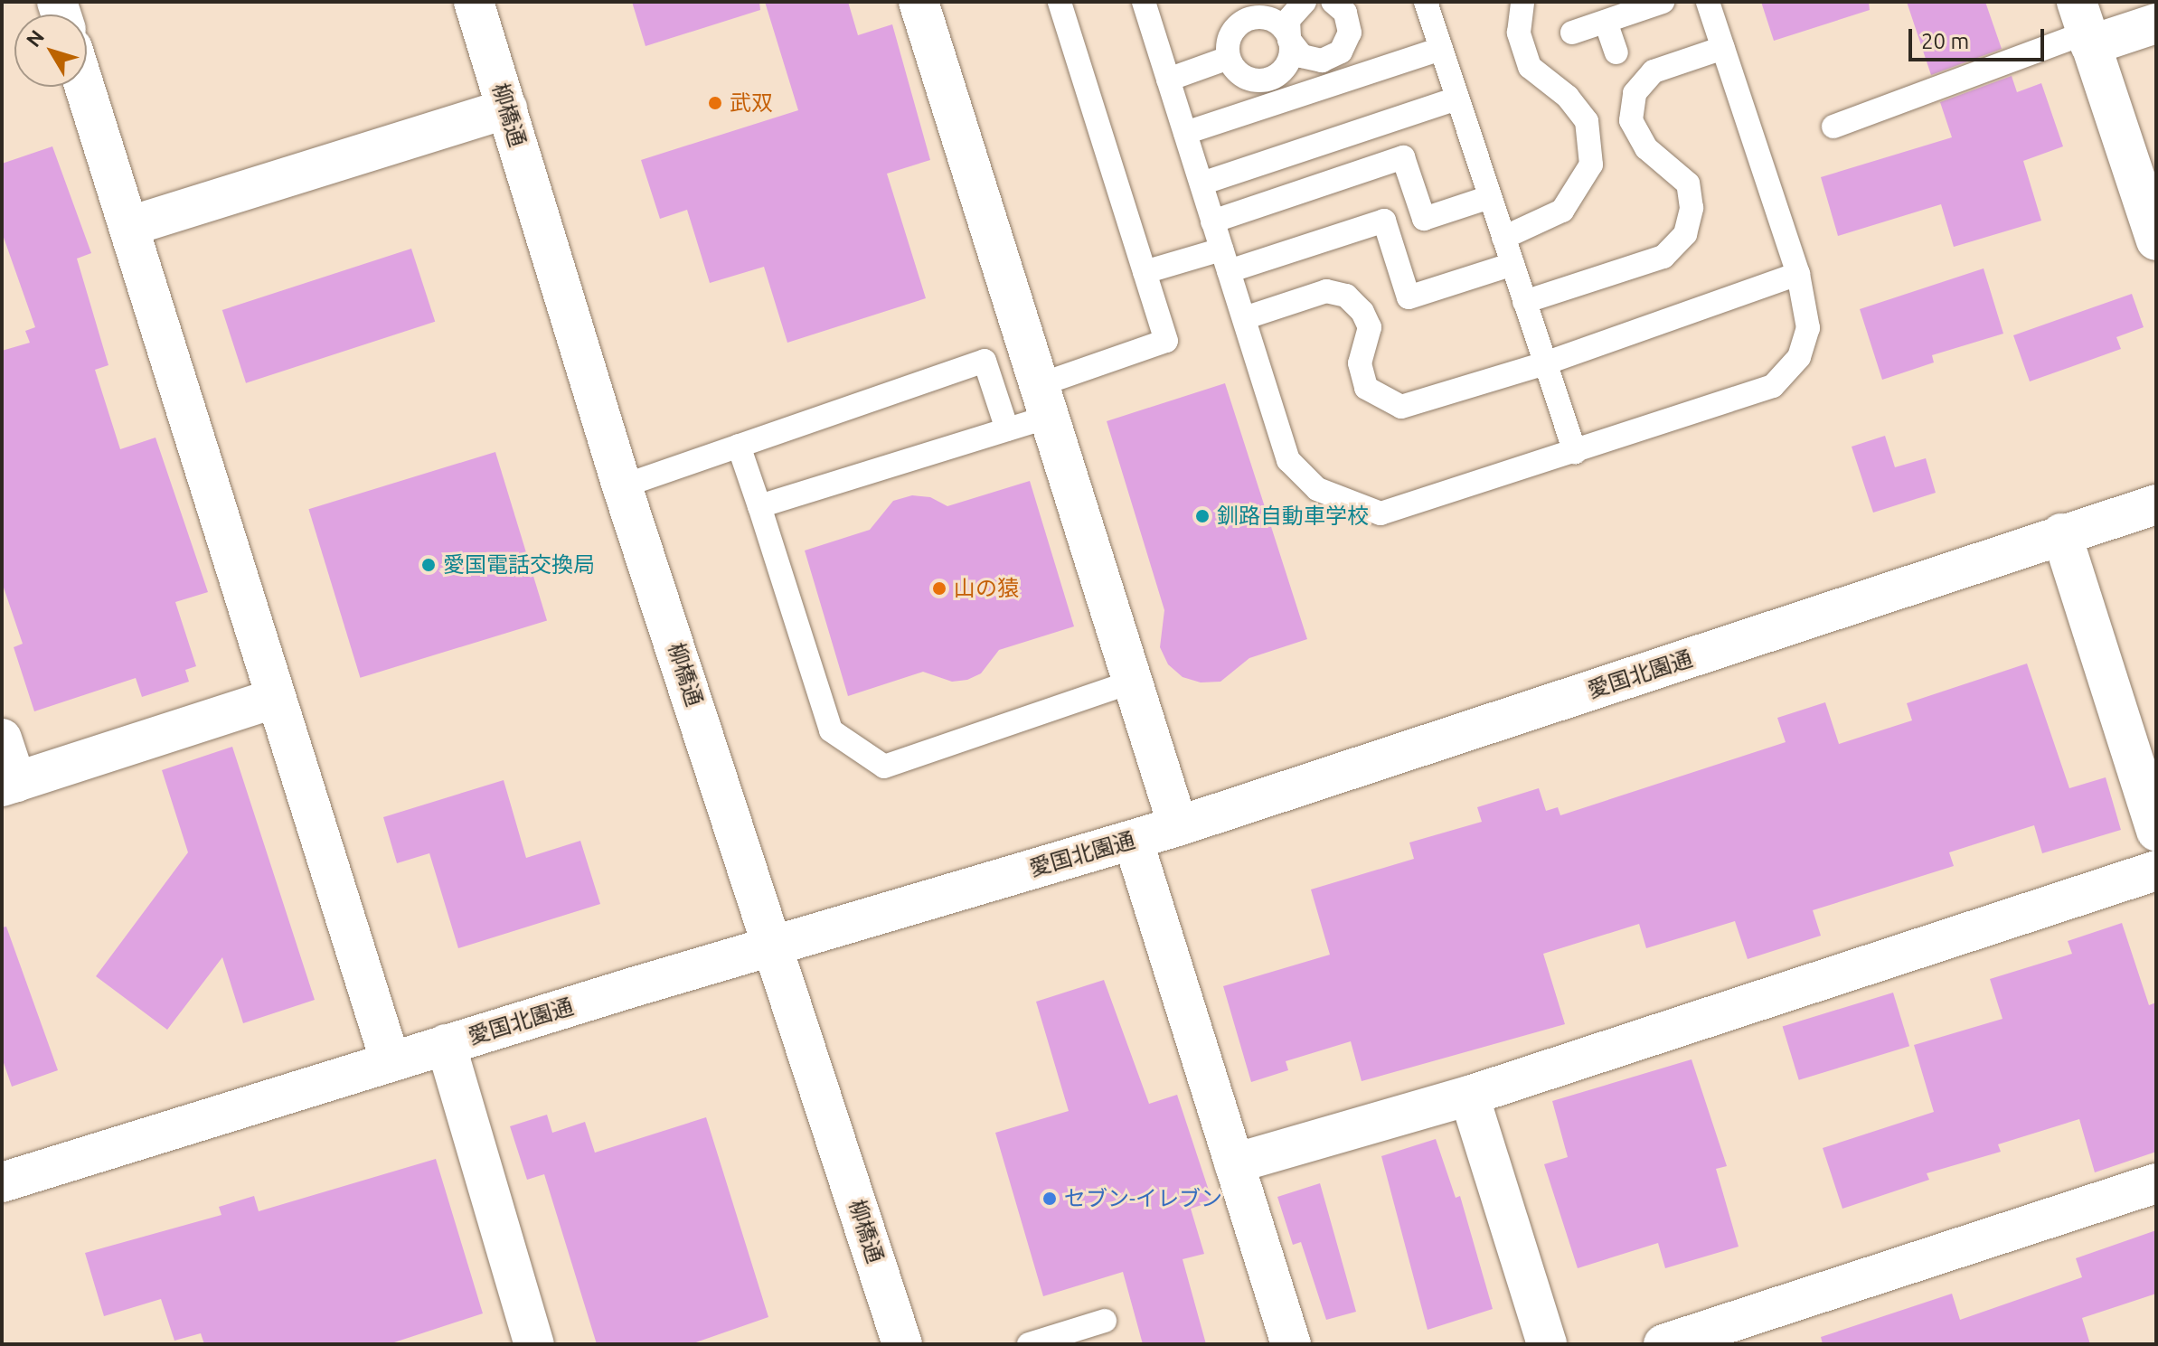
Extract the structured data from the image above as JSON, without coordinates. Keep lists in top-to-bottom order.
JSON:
{
  "streets": {
    "street": ["柳橋通", "愛国北園通"]
  },
  "crossings": [
    ["柳橋通", "愛国北園通"]
  ],
  "places": [
    "武双",
    "釧路自動車学校",
    "愛国電話交換局",
    "山の猿",
    "セブン-イレブン"
  ],
  "scale_bar": "20 m",
  "north": "top left"
}
